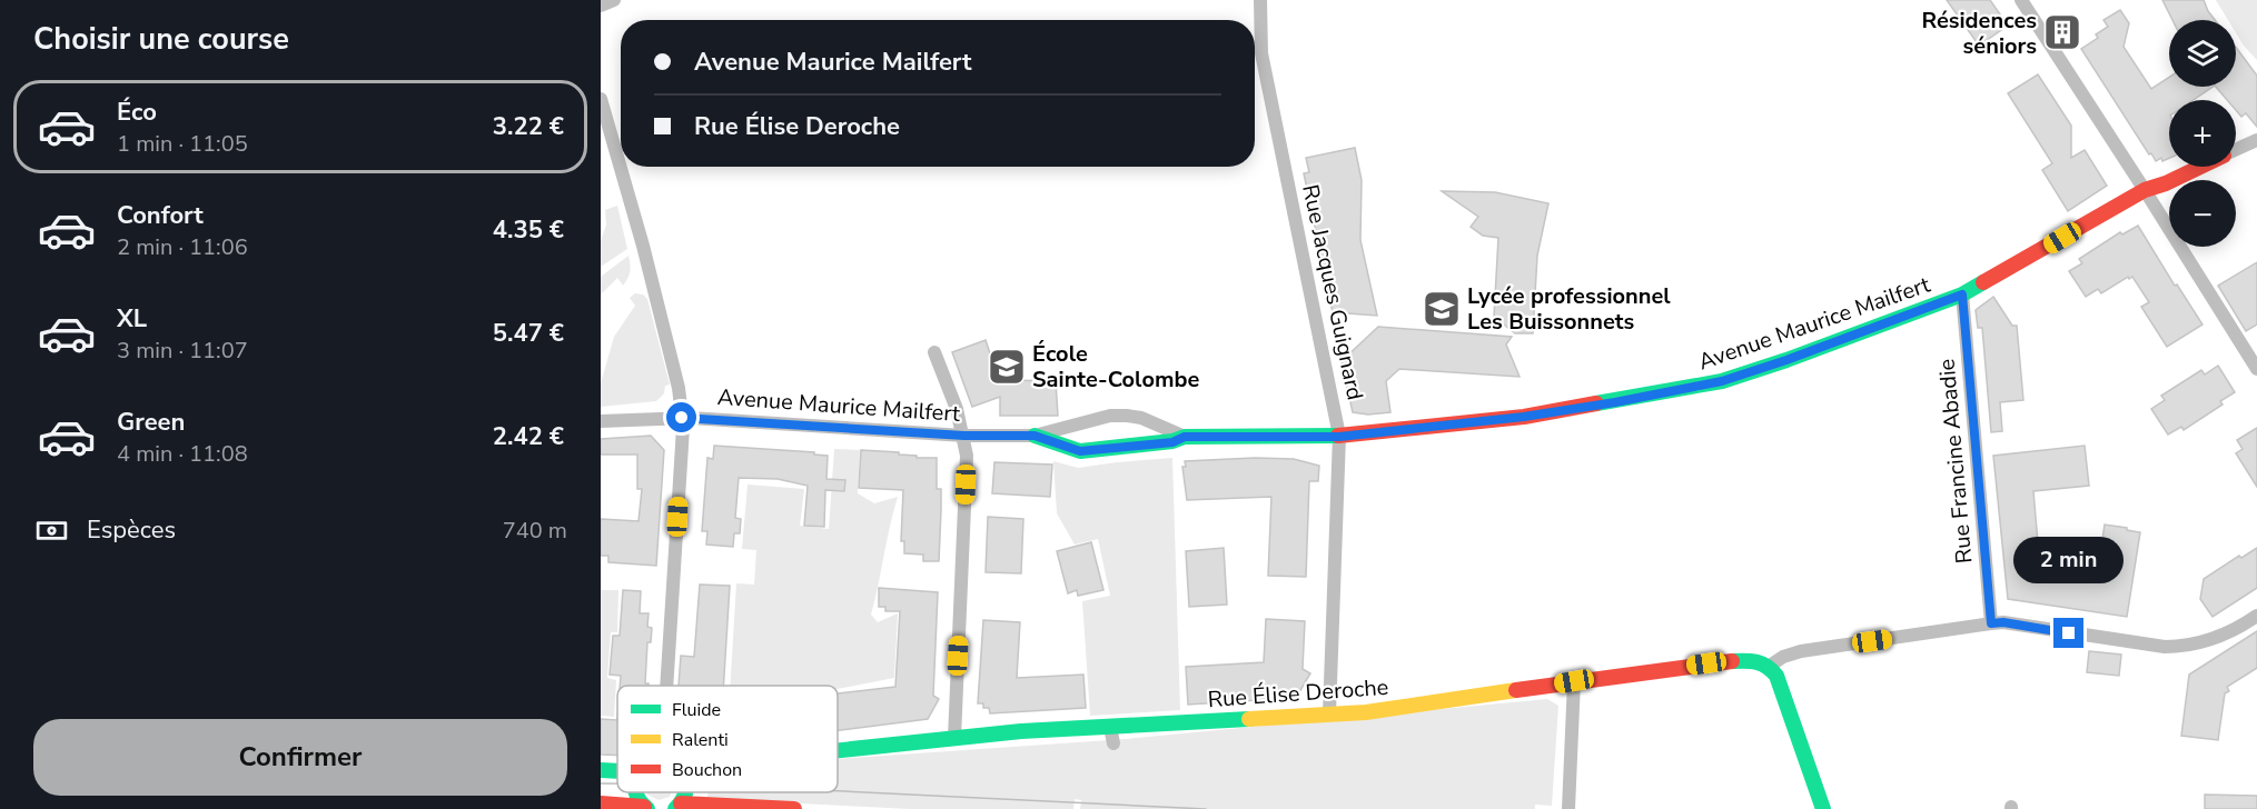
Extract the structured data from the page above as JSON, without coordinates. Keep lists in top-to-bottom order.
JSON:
{
  "streets": {
    "main road": ["Avenue Maurice Mailfert", "Rue Élise Deroche"],
    "street": ["Rue Jacques Guignard", "Rue Francine Abadie"]
  },
  "crossings": [
    ["Rue Jacques Guignard", "Avenue Maurice Mailfert"],
    ["Rue Jacques Guignard", "Rue Élise Deroche"],
    ["Avenue Maurice Mailfert", "Rue Francine Abadie"]
  ],
  "places": {
    "building": ["Résidences séniors"],
    "school or university": ["Lycée professionnel Les Buissonnets", "École Sainte-Colombe"]
  },
  "legend": ["Fluide", "Ralenti", "Bouchon"],
  "page": {
    "heading": "Choisir une course",
    "map_buttons": ["+", "−"],
    "banner": ["Avenue Maurice Mailfert", "Rue Élise Deroche"],
    "list": [
      {
        "name": "Éco",
        "note": "1 min · 11:05",
        "value": "3.22 €"
      },
      {
        "name": "Confort",
        "note": "2 min · 11:06",
        "value": "4.35 €"
      },
      {
        "name": "XL",
        "note": "3 min · 11:07",
        "value": "5.47 €"
      },
      {
        "name": "Green",
        "note": "4 min · 11:08",
        "value": "2.42 €"
      }
    ],
    "pay": ["Espèces", "740 m"],
    "bubble": "2 min",
    "buttons": "Confirmer"
  }
}
